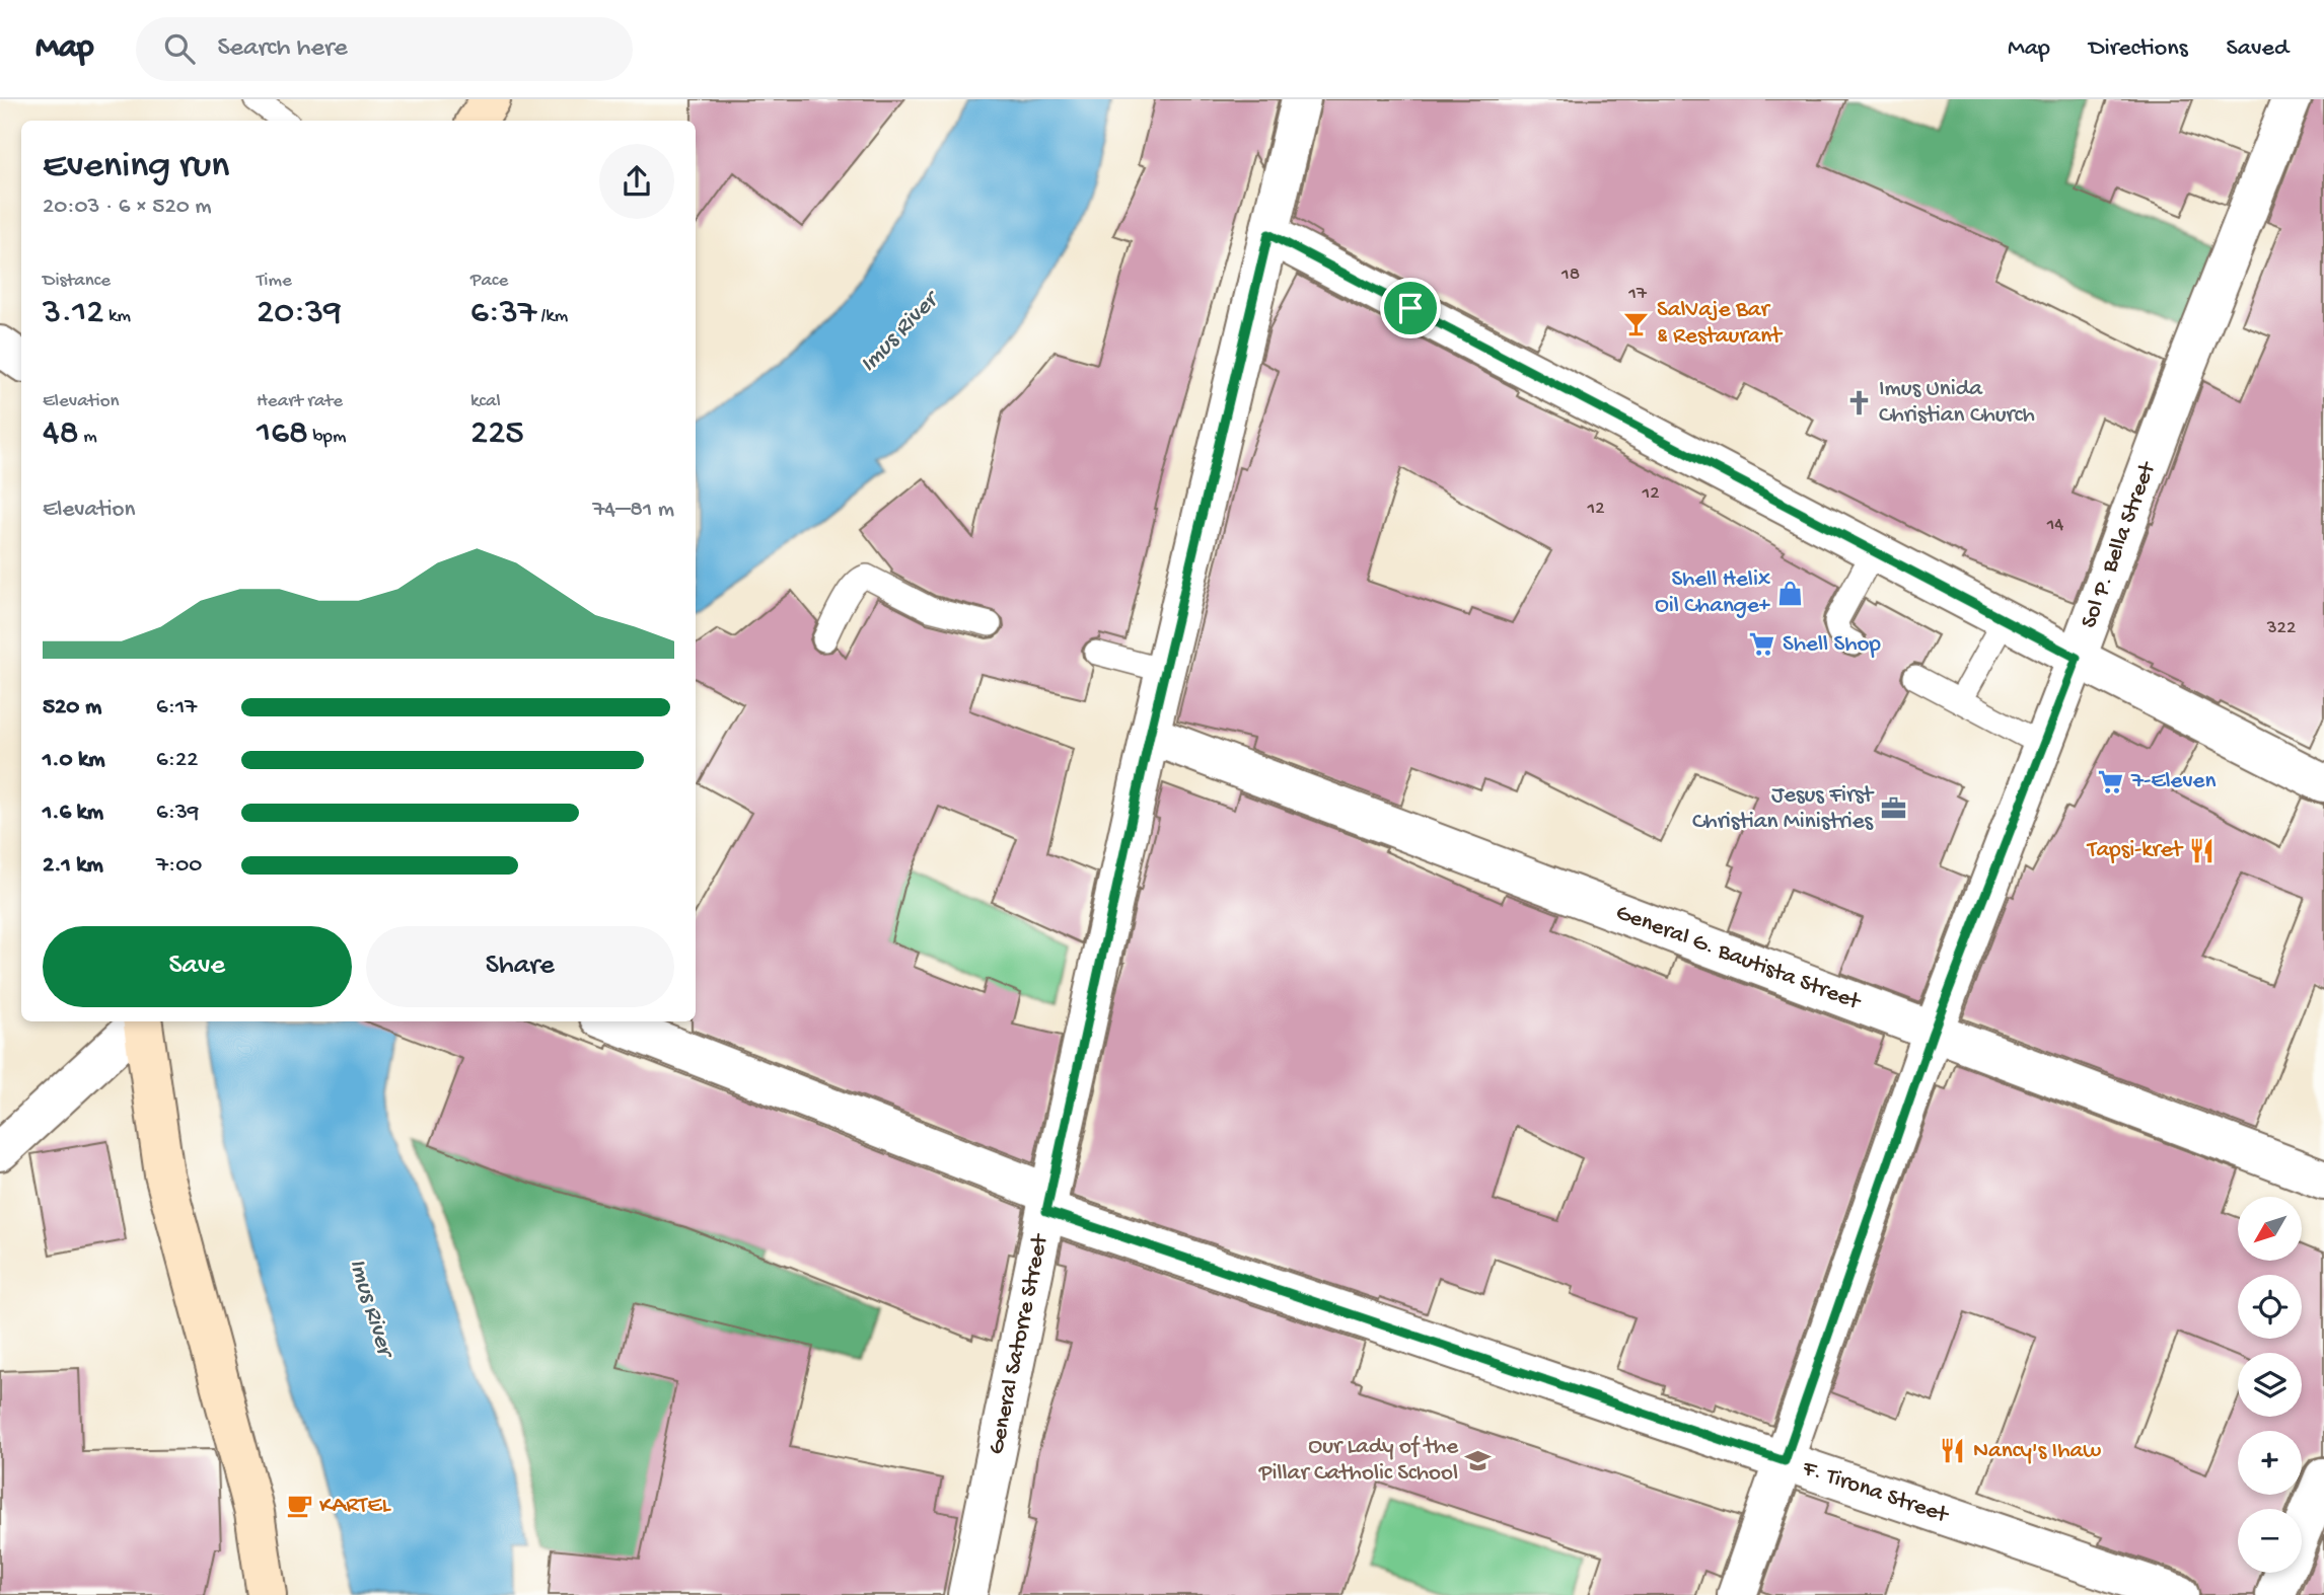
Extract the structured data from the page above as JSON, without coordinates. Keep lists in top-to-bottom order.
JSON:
{
  "streets": {
    "street": [
      "Sol P. Bella Street",
      "General G. Bautista Street",
      "General Satorre Street",
      "F. Tirona Street"
    ]
  },
  "crossings": [
    ["Sol P. Bella Street", "General G. Bautista Street"],
    ["Sol P. Bella Street", "F. Tirona Street"],
    ["General G. Bautista Street", "General Satorre Street"],
    ["General Satorre Street", "F. Tirona Street"]
  ],
  "water": ["Imus River"],
  "places": {
    "bar": ["SalVaje Bar & Restaurant"],
    "church": ["Imus Unida Christian Church"],
    "shop": ["Shell Helix Oil Change+"],
    "supermarket": ["Shell Shop", "7-Eleven"],
    "office": ["Jesus First Christian Ministries"],
    "restaurant": ["Tapsi-kret", "Nancy's Ihaw"],
    "school or university": ["Our Lady of the Pillar Catholic School"],
    "cafe": ["KARTEL"]
  },
  "house_numbers": [
    "18",
    "17",
    "12",
    "12",
    "14",
    "322"
  ],
  "north": "bottom left",
  "page": {
    "header": "Map",
    "search": "Search here",
    "nav": ["Map", "Directions", "Saved"],
    "heading": ["Evening run", "20:03 · 6 × 520 m"],
    "stats": [
      ["Distance", "3.12 km"],
      ["Time", "20:39"],
      ["Pace", "6:37 /km"],
      ["Elevation", "48 m"],
      ["Heart rate", "168 bpm"],
      ["kcal", "225"]
    ],
    "chart": ["Elevation", "74–81 m"],
    "list": [
      {
        "name": "520 m",
        "note": "6:17"
      },
      {
        "name": "1.0 km",
        "note": "6:22"
      },
      {
        "name": "1.6 km",
        "note": "6:39"
      },
      {
        "name": "2.1 km",
        "note": "7:00"
      }
    ],
    "buttons": ["Save", "Share"],
    "map_buttons": ["+", "−"]
  }
}
